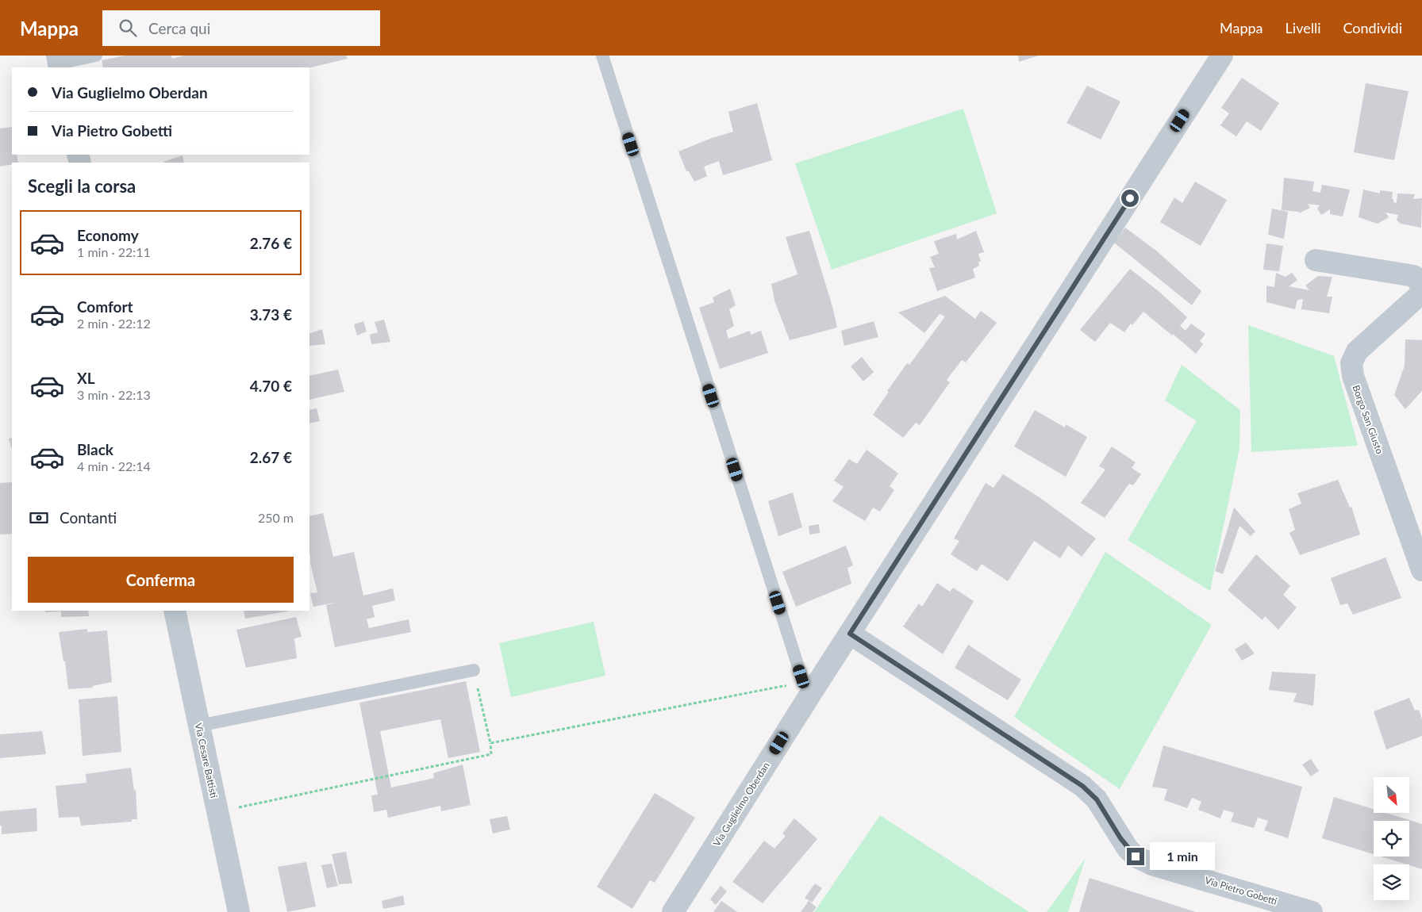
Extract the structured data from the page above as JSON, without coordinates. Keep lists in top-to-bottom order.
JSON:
{
  "streets": {
    "street": [
      "Borgo San Giusto",
      "Via Cesare Battisti",
      "Via Guglielmo Oberdan",
      "Via Pietro Gobetti"
    ]
  },
  "crossings": [
    ["Via Guglielmo Oberdan", "Via Pietro Gobetti"]
  ],
  "north": "bottom right",
  "page": {
    "header": "Mappa",
    "search": "Cerca qui",
    "nav": ["Mappa", "Livelli", "Condividi"],
    "banner": ["Via Guglielmo Oberdan", "Via Pietro Gobetti"],
    "heading": "Scegli la corsa",
    "list": [
      {
        "name": "Economy",
        "note": "1 min · 22:11",
        "value": "2.76 €"
      },
      {
        "name": "Comfort",
        "note": "2 min · 22:12",
        "value": "3.73 €"
      },
      {
        "name": "XL",
        "note": "3 min · 22:13",
        "value": "4.70 €"
      },
      {
        "name": "Black",
        "note": "4 min · 22:14",
        "value": "2.67 €"
      }
    ],
    "pay": ["Contanti", "250 m"],
    "buttons": "Conferma",
    "bubble": "1 min"
  }
}
